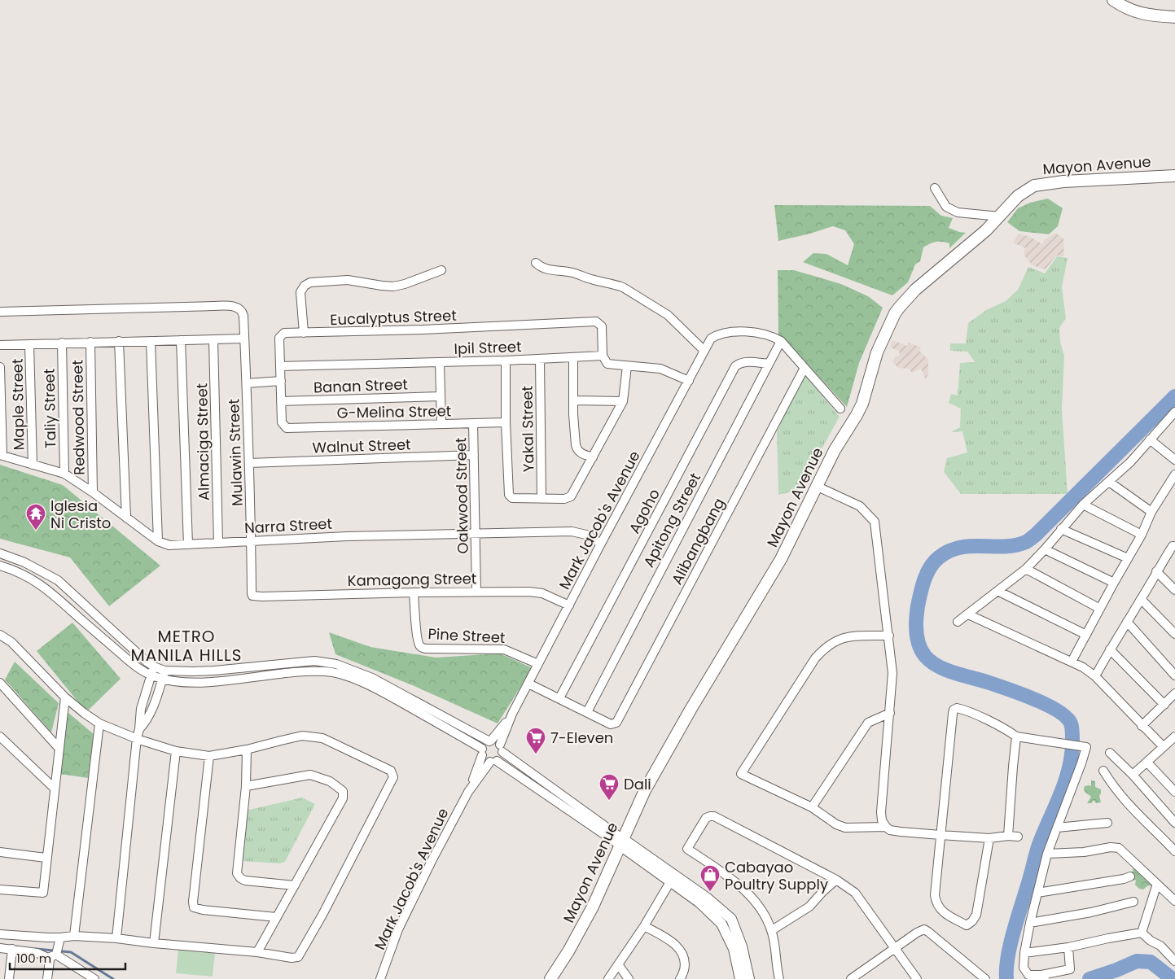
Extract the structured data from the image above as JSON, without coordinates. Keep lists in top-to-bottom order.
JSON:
{
  "streets": {
    "main road": ["Mayon Avenue"],
    "street": [
      "Eucalyptus Street",
      "Ipil Street",
      "Banan Street",
      "Maple Street",
      "Taliy Street",
      "G-Melina Street",
      "Redwood Street",
      "Yakal Street",
      "Almaciga Street",
      "Walnut Street",
      "Mulawin Street",
      "Oakwood Street",
      "Agoho",
      "Mark Jacob's Avenue",
      "Apitong Street",
      "Narra Street",
      "Alibangbang",
      "Kamagong Street",
      "Pine Street"
    ]
  },
  "crossings": [
    ["Eucalyptus Street", "Ipil Street"],
    ["Eucalyptus Street", "Banan Street"],
    ["Eucalyptus Street", "G-Melina Street"],
    ["Ipil Street", "Yakal Street"],
    ["Maple Street", "Narra Street"],
    ["Taliy Street", "Narra Street"],
    ["G-Melina Street", "Oakwood Street"],
    ["Redwood Street", "Narra Street"],
    ["Almaciga Street", "Narra Street"],
    ["Walnut Street", "Mulawin Street"],
    ["Walnut Street", "Oakwood Street"],
    ["Mulawin Street", "Narra Street"],
    ["Mulawin Street", "Kamagong Street"],
    ["Oakwood Street", "Narra Street"],
    ["Oakwood Street", "Kamagong Street"],
    ["Agoho", "Apitong Street"],
    ["Mark Jacob's Avenue", "Apitong Street"],
    ["Mark Jacob's Avenue", "Narra Street"],
    ["Mark Jacob's Avenue", "Kamagong Street"],
    ["Mark Jacob's Avenue", "Pine Street"],
    ["Apitong Street", "Alibangbang"],
    ["Kamagong Street", "Pine Street"]
  ],
  "districts": ["METRO MANILA HILLS"],
  "places": {
    "temple": ["Iglesia Ni Cristo"],
    "supermarket": ["7-Eleven", "Dali"],
    "shop": ["Cabayao Poultry Supply"]
  },
  "scale_bar": "100 m"
}
